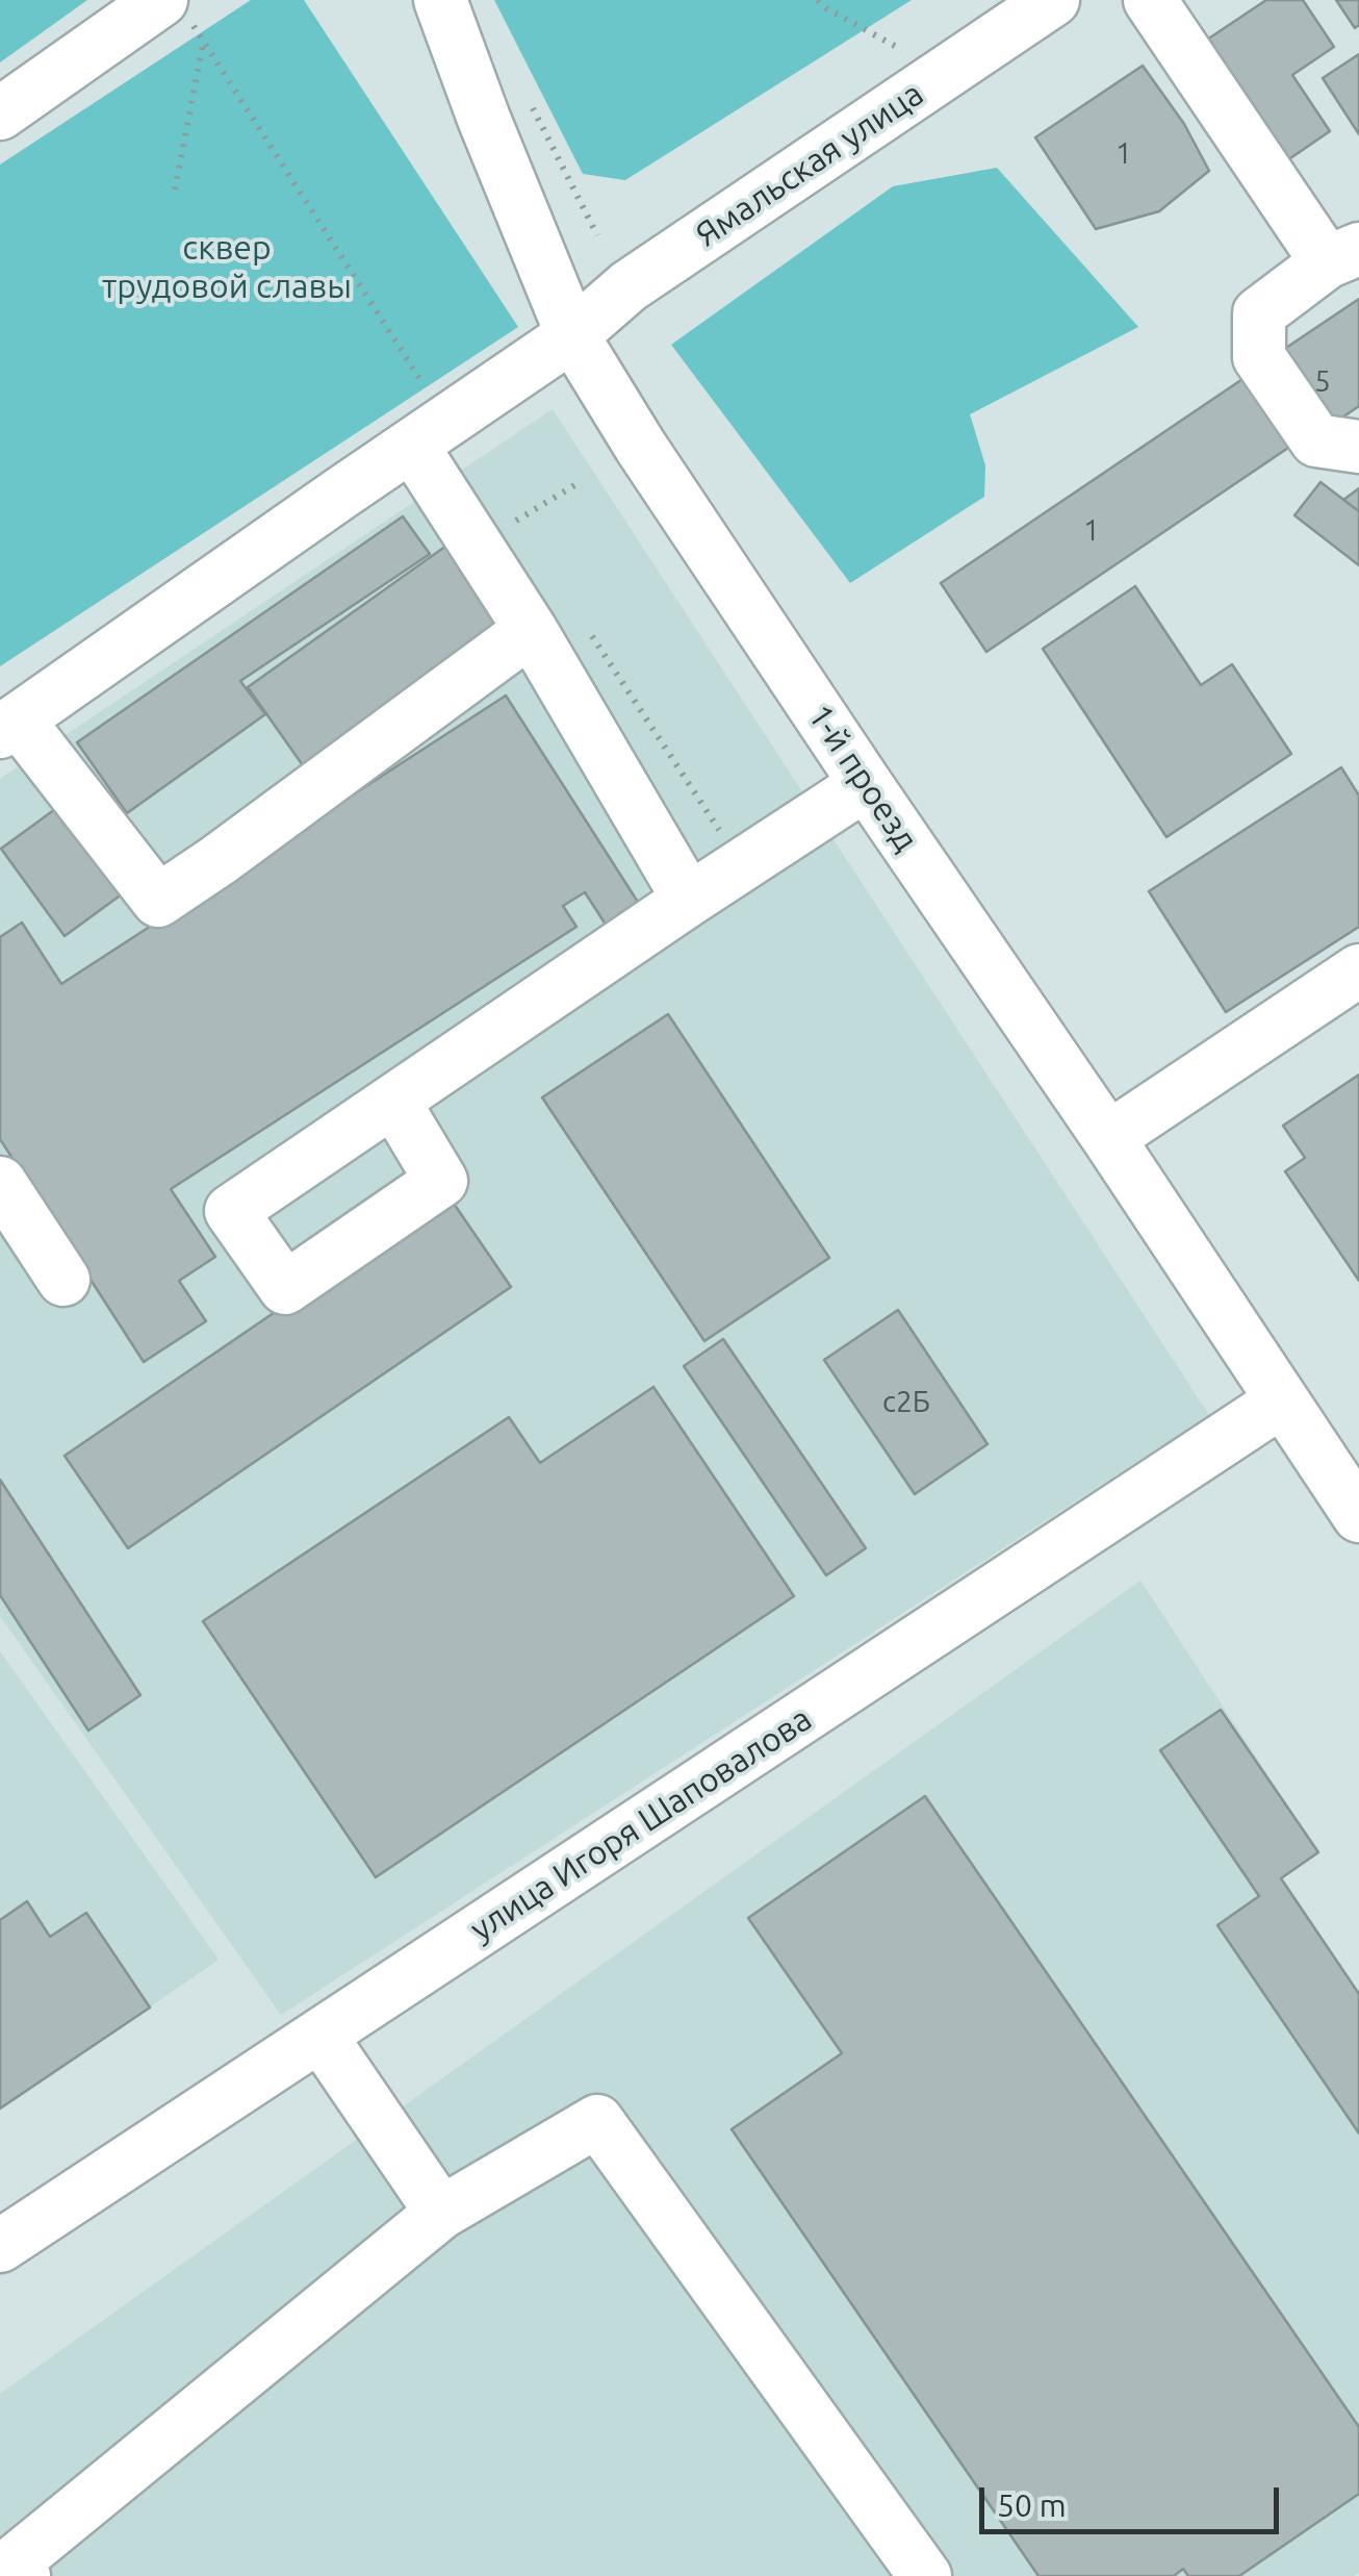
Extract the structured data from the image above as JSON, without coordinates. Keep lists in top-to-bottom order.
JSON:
{
  "streets": {
    "street": ["Ямальская улица", "1-й проезд", "улица Игоря Шаповалова"]
  },
  "crossings": [
    ["Ямальская улица", "1-й проезд"],
    ["1-й проезд", "улица Игоря Шаповалова"]
  ],
  "parks": ["сквер трудовой славы"],
  "house_numbers": [
    "1",
    "5",
    "1",
    "с2Б"
  ],
  "scale_bar": "50 m"
}
